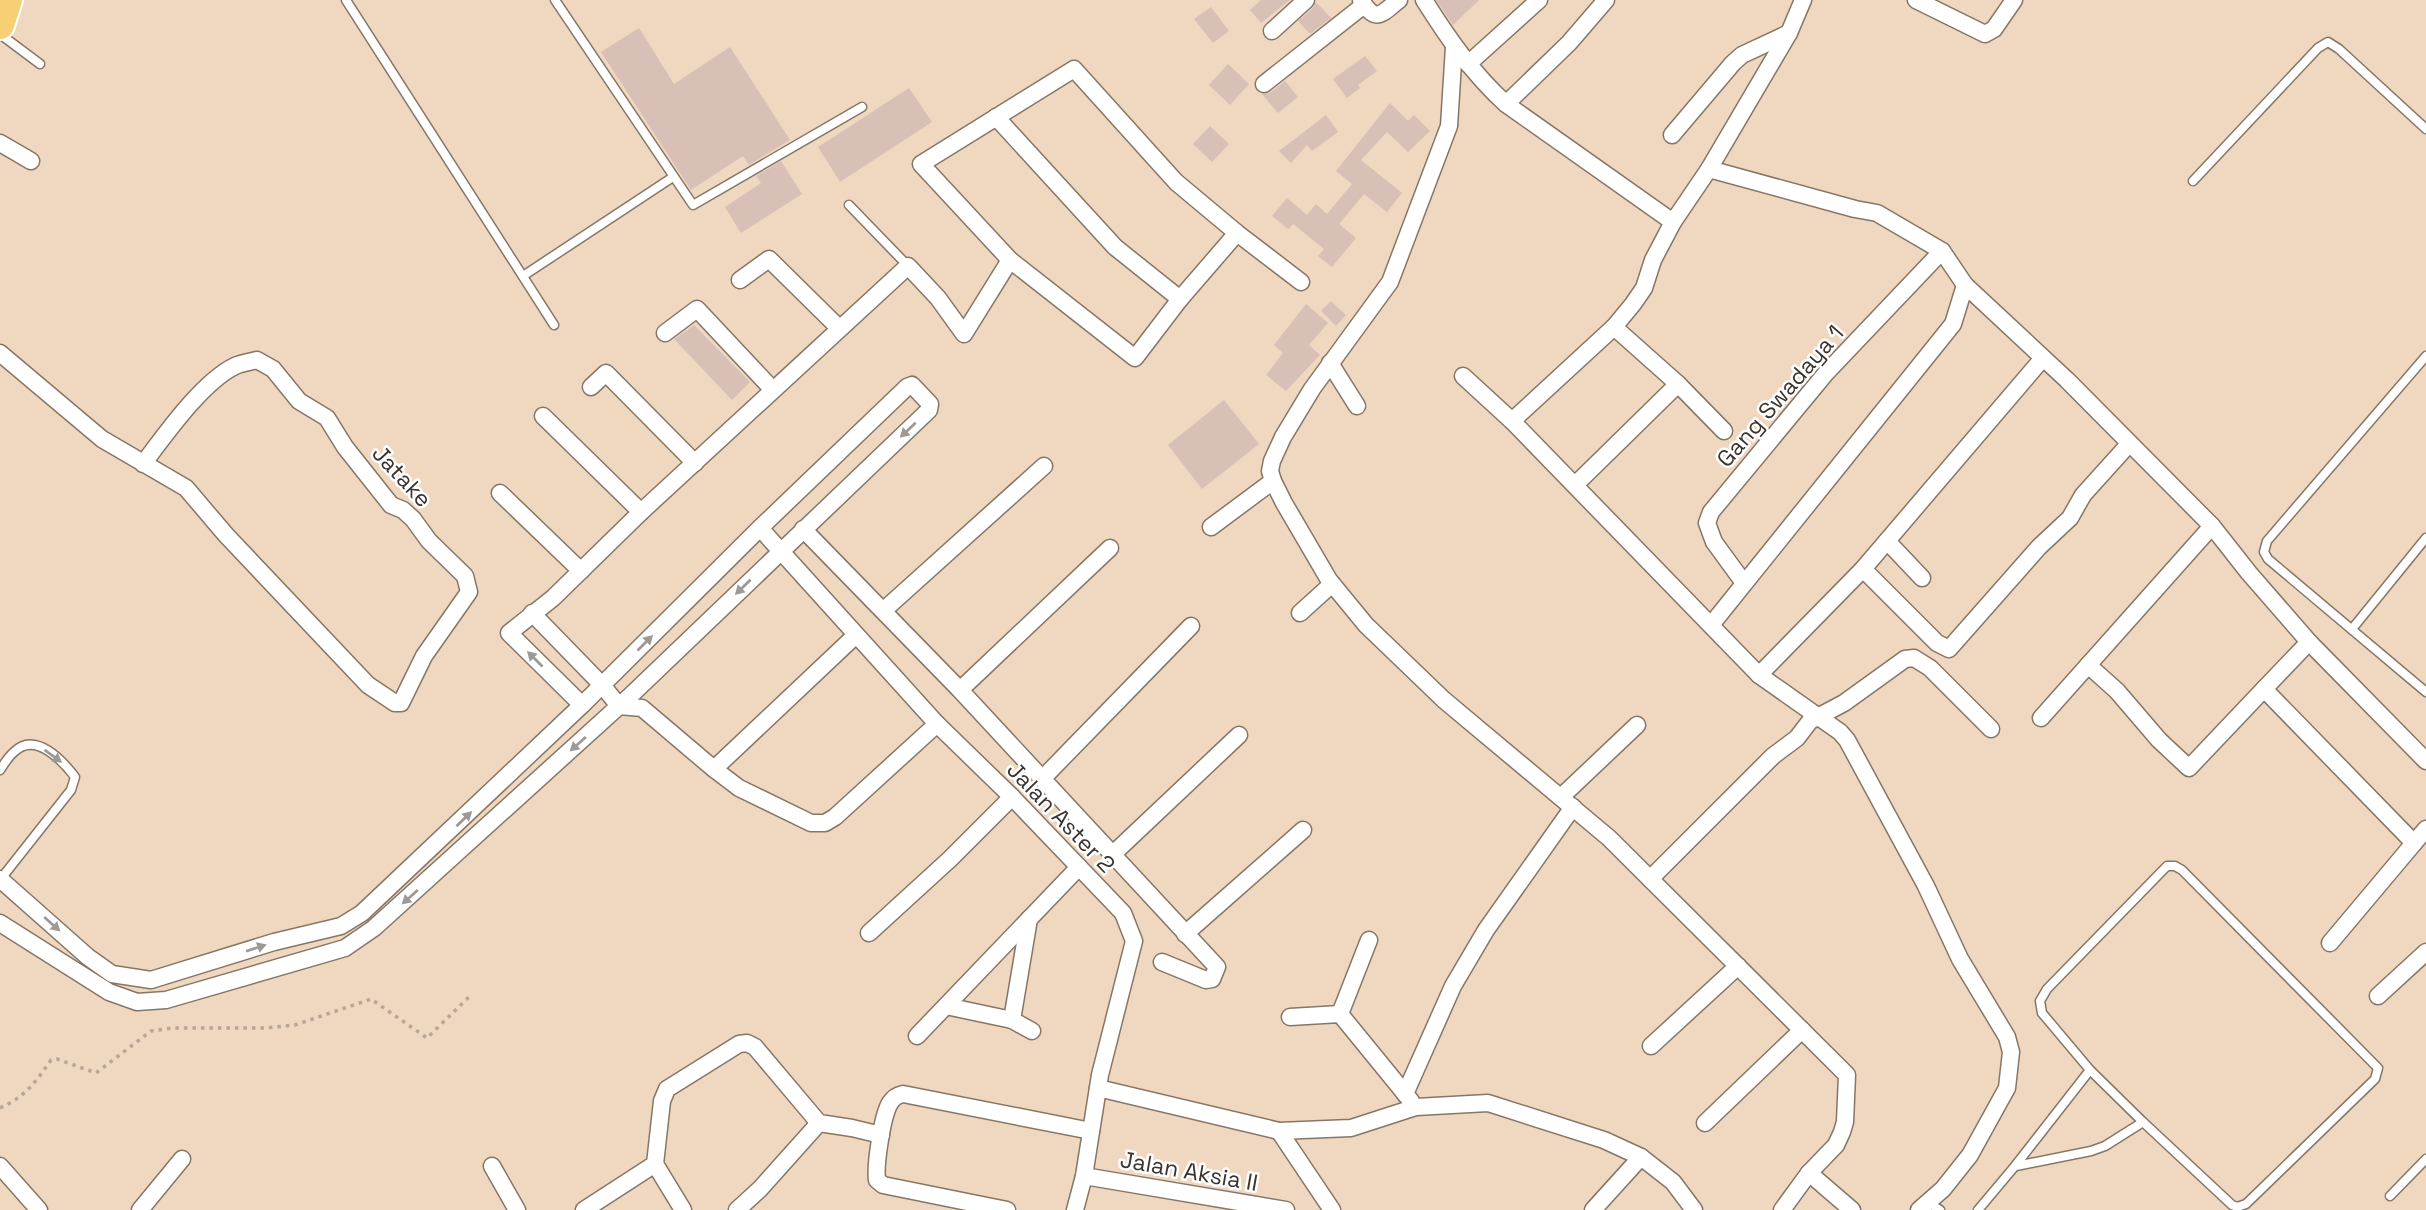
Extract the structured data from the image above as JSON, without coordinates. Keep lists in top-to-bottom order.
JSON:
{
  "streets": {
    "street": [
      "Gang Swadaya 1",
      "Jatake",
      "Jalan Aster 2",
      "Jalan Aksia II"
    ]
  },
  "crossings": [
    ["Jalan Aster 2", "Jalan Aksia II"]
  ]
}
